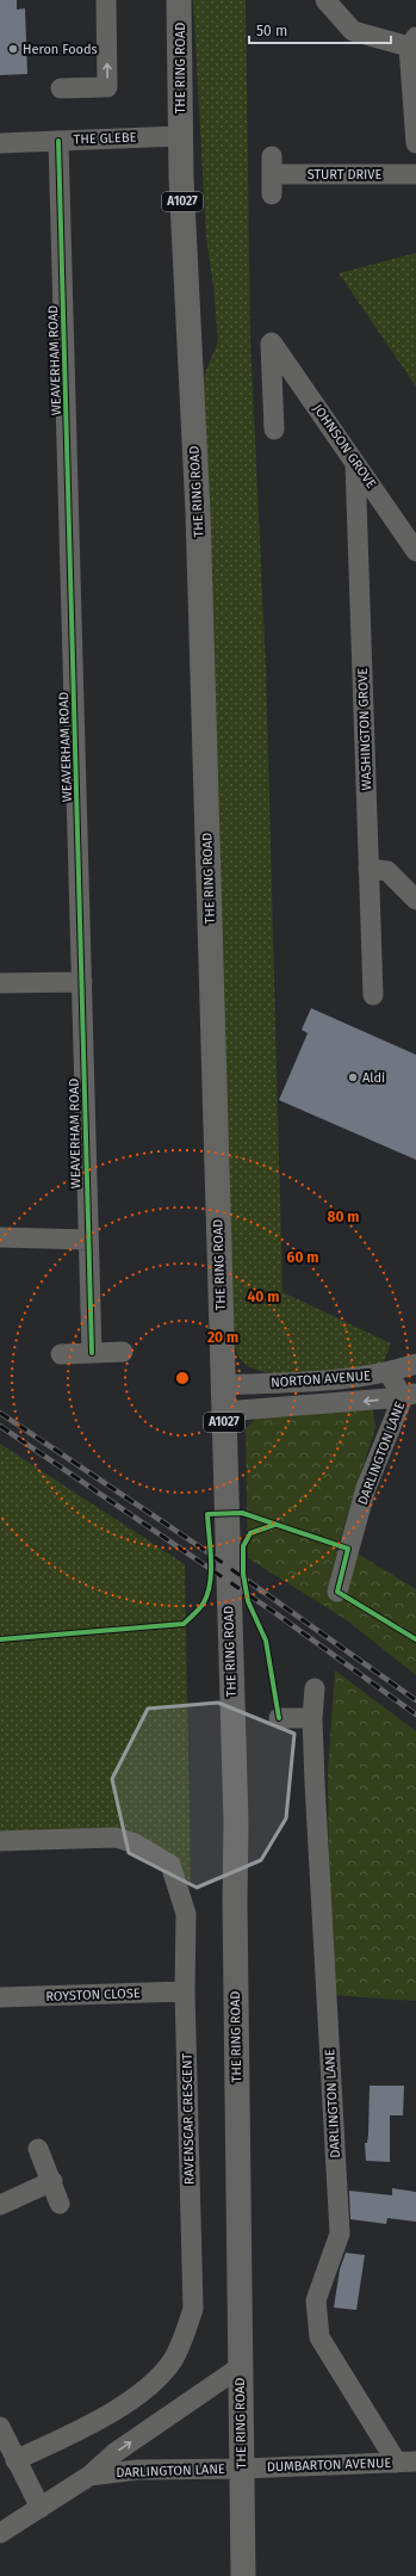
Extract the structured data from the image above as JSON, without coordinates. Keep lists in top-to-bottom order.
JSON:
{
  "streets": {
    "main road": ["THE RING ROAD", "A1027"],
    "street": [
      "THE GLEBE",
      "STURT DRIVE",
      "WEAVERHAM ROAD",
      "JOHNSON GROVE",
      "WASHINGTON GROVE",
      "NORTON AVENUE",
      "DARLINGTON LANE",
      "ROYSTON CLOSE",
      "RAVENSCAR CRESCENT",
      "DUMBARTON AVENUE"
    ]
  },
  "crossings": [
    ["THE RING ROAD", "THE GLEBE"],
    ["THE RING ROAD", "NORTON AVENUE"],
    ["THE RING ROAD", "DARLINGTON LANE"],
    ["THE RING ROAD", "DUMBARTON AVENUE"],
    ["THE GLEBE", "WEAVERHAM ROAD"],
    ["JOHNSON GROVE", "WASHINGTON GROVE"],
    ["NORTON AVENUE", "DARLINGTON LANE"],
    ["DARLINGTON LANE", "DUMBARTON AVENUE"],
    ["ROYSTON CLOSE", "RAVENSCAR CRESCENT"]
  ],
  "places": ["Heron Foods", "Aldi"],
  "scale_bar": "50 m",
  "rings": [
    "80 m",
    "60 m",
    "40 m",
    "20 m"
  ]
}
